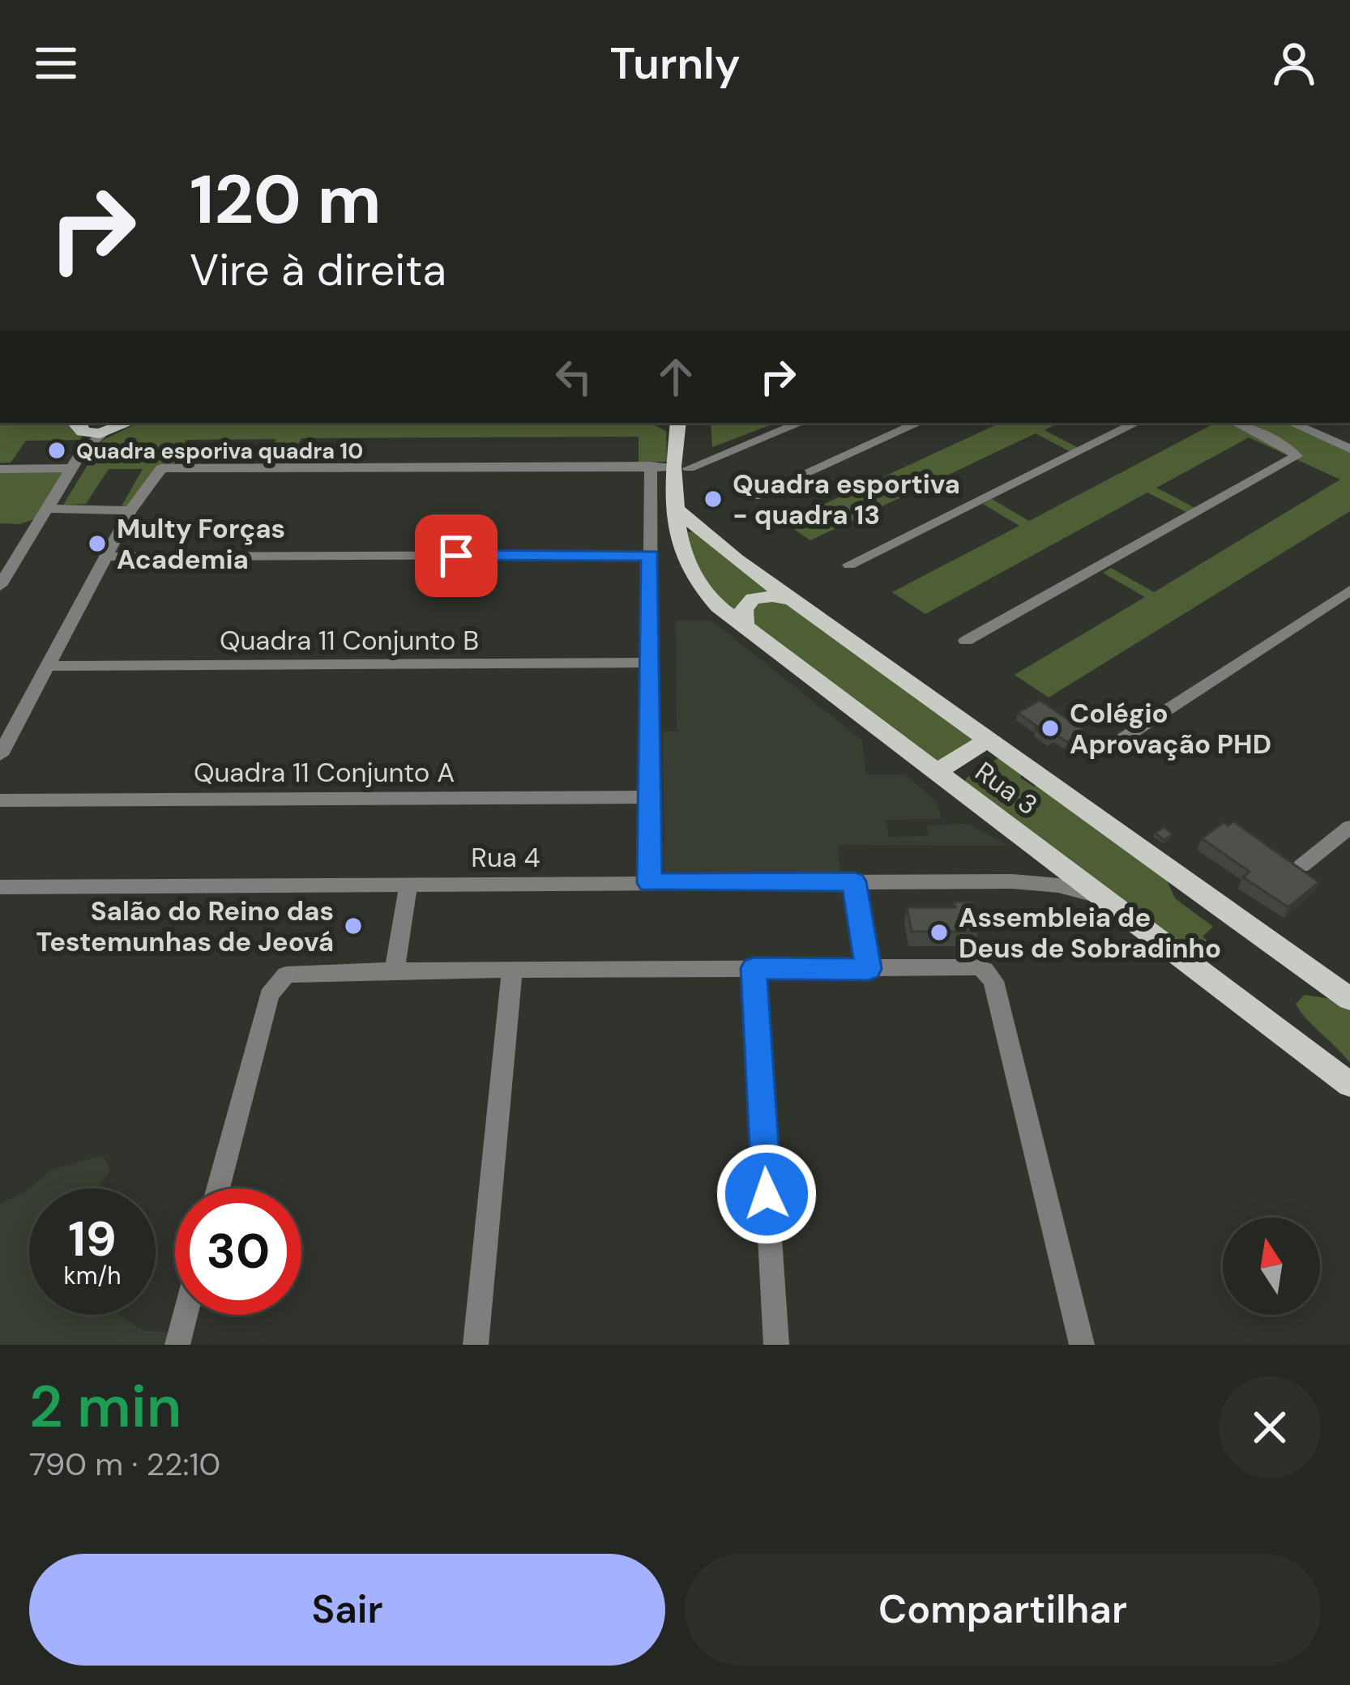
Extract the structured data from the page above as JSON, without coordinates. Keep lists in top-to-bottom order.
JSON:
{
  "streets": {
    "main road": ["Rua 3"],
    "street": ["Quadra 11 Conjunto B", "Quadra 11 Conjunto A", "Rua 4"]
  },
  "crossings": [
    ["Rua 3", "Rua 4"]
  ],
  "places": [
    "Quadra esporiva quadra 10",
    "Quadra esportiva - quadra 13",
    "Multy Forças Academia",
    "Colégio Aprovação PHD",
    "Salão do Reino das Testemunhas de Jeová",
    "Assembleia de Deus de Sobradinho"
  ],
  "north": "top",
  "page": {
    "header": "Turnly",
    "turn": ["120 m", "Vire à direita"],
    "speed": "19 km/h",
    "limit": "30",
    "heading": ["2 min", "790 m · 22:10"],
    "buttons": ["Sair", "Compartilhar"]
  }
}
